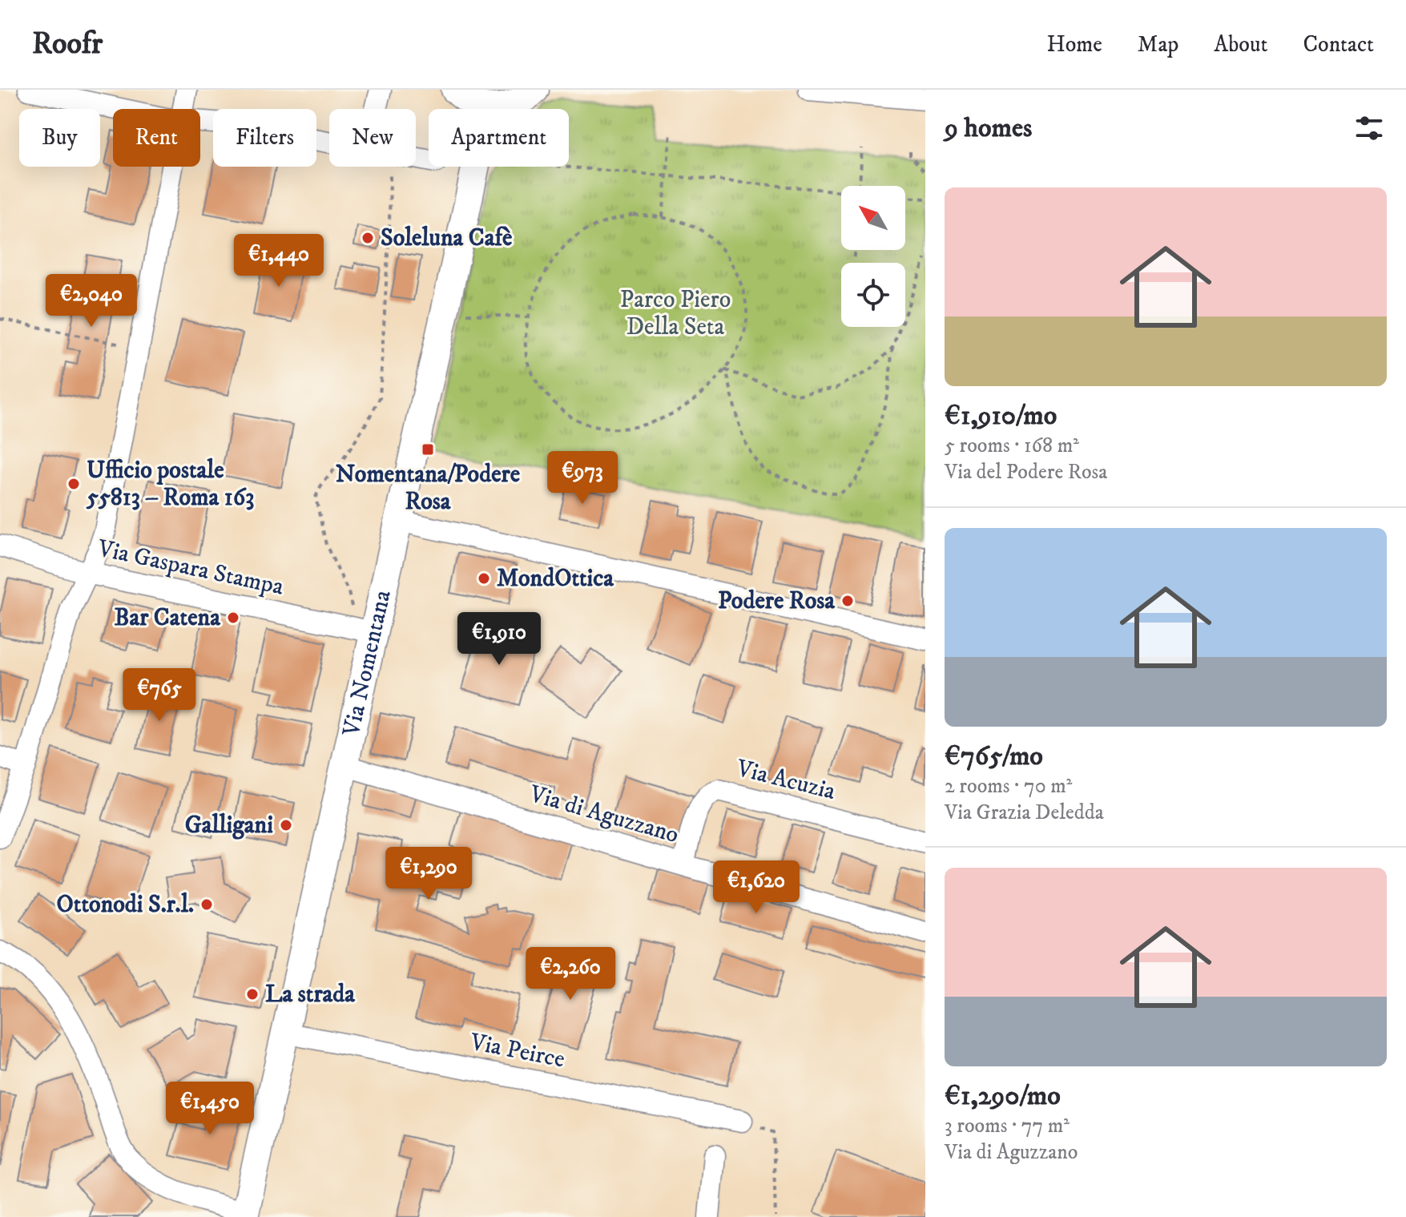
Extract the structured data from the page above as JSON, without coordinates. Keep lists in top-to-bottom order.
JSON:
{
  "streets": {
    "main road": ["Via Nomentana"],
    "street": [
      "Via Gaspara Stampa",
      "Via Acuzia",
      "Via di Aguzzano",
      "Via Peirce"
    ]
  },
  "crossings": [
    ["Via Gaspara Stampa", "Via Nomentana"],
    ["Via Nomentana", "Via di Aguzzano"],
    ["Via Nomentana", "Via Peirce"],
    ["Via Acuzia", "Via di Aguzzano"]
  ],
  "parks": ["Parco Piero Della Seta"],
  "places": {
    "other": [
      "Soleluna Cafè",
      "Ufficio postale 55813 – Roma 163",
      "MondOttica",
      "Podere Rosa",
      "Bar Catena",
      "Galligani",
      "Ottonodi S.r.l.",
      "La strada"
    ],
    "transit": ["Nomentana/Podere Rosa"]
  },
  "north": "top left",
  "page": {
    "header": "Roofr",
    "nav": [
      "Home",
      "Map",
      "About",
      "Contact"
    ],
    "heading": "9 homes",
    "chip": [
      "Buy",
      "Rent",
      "Filters",
      "New",
      "Apartment"
    ],
    "list": [
      {
        "name": "€1,910/mo",
        "note": "5 rooms · 168 m² · Via del Podere Rosa"
      },
      {
        "name": "€765/mo",
        "note": "2 rooms · 70 m² · Via Grazia Deledda"
      },
      {
        "name": "€1,290/mo",
        "note": "3 rooms · 77 m² · Via di Aguzzano"
      }
    ],
    "price": [
      "€1,440",
      "€2,040",
      "€973",
      "€1,910",
      "€765",
      "€1,290",
      "€1,620",
      "€2,260",
      "€1,450"
    ]
  }
}
